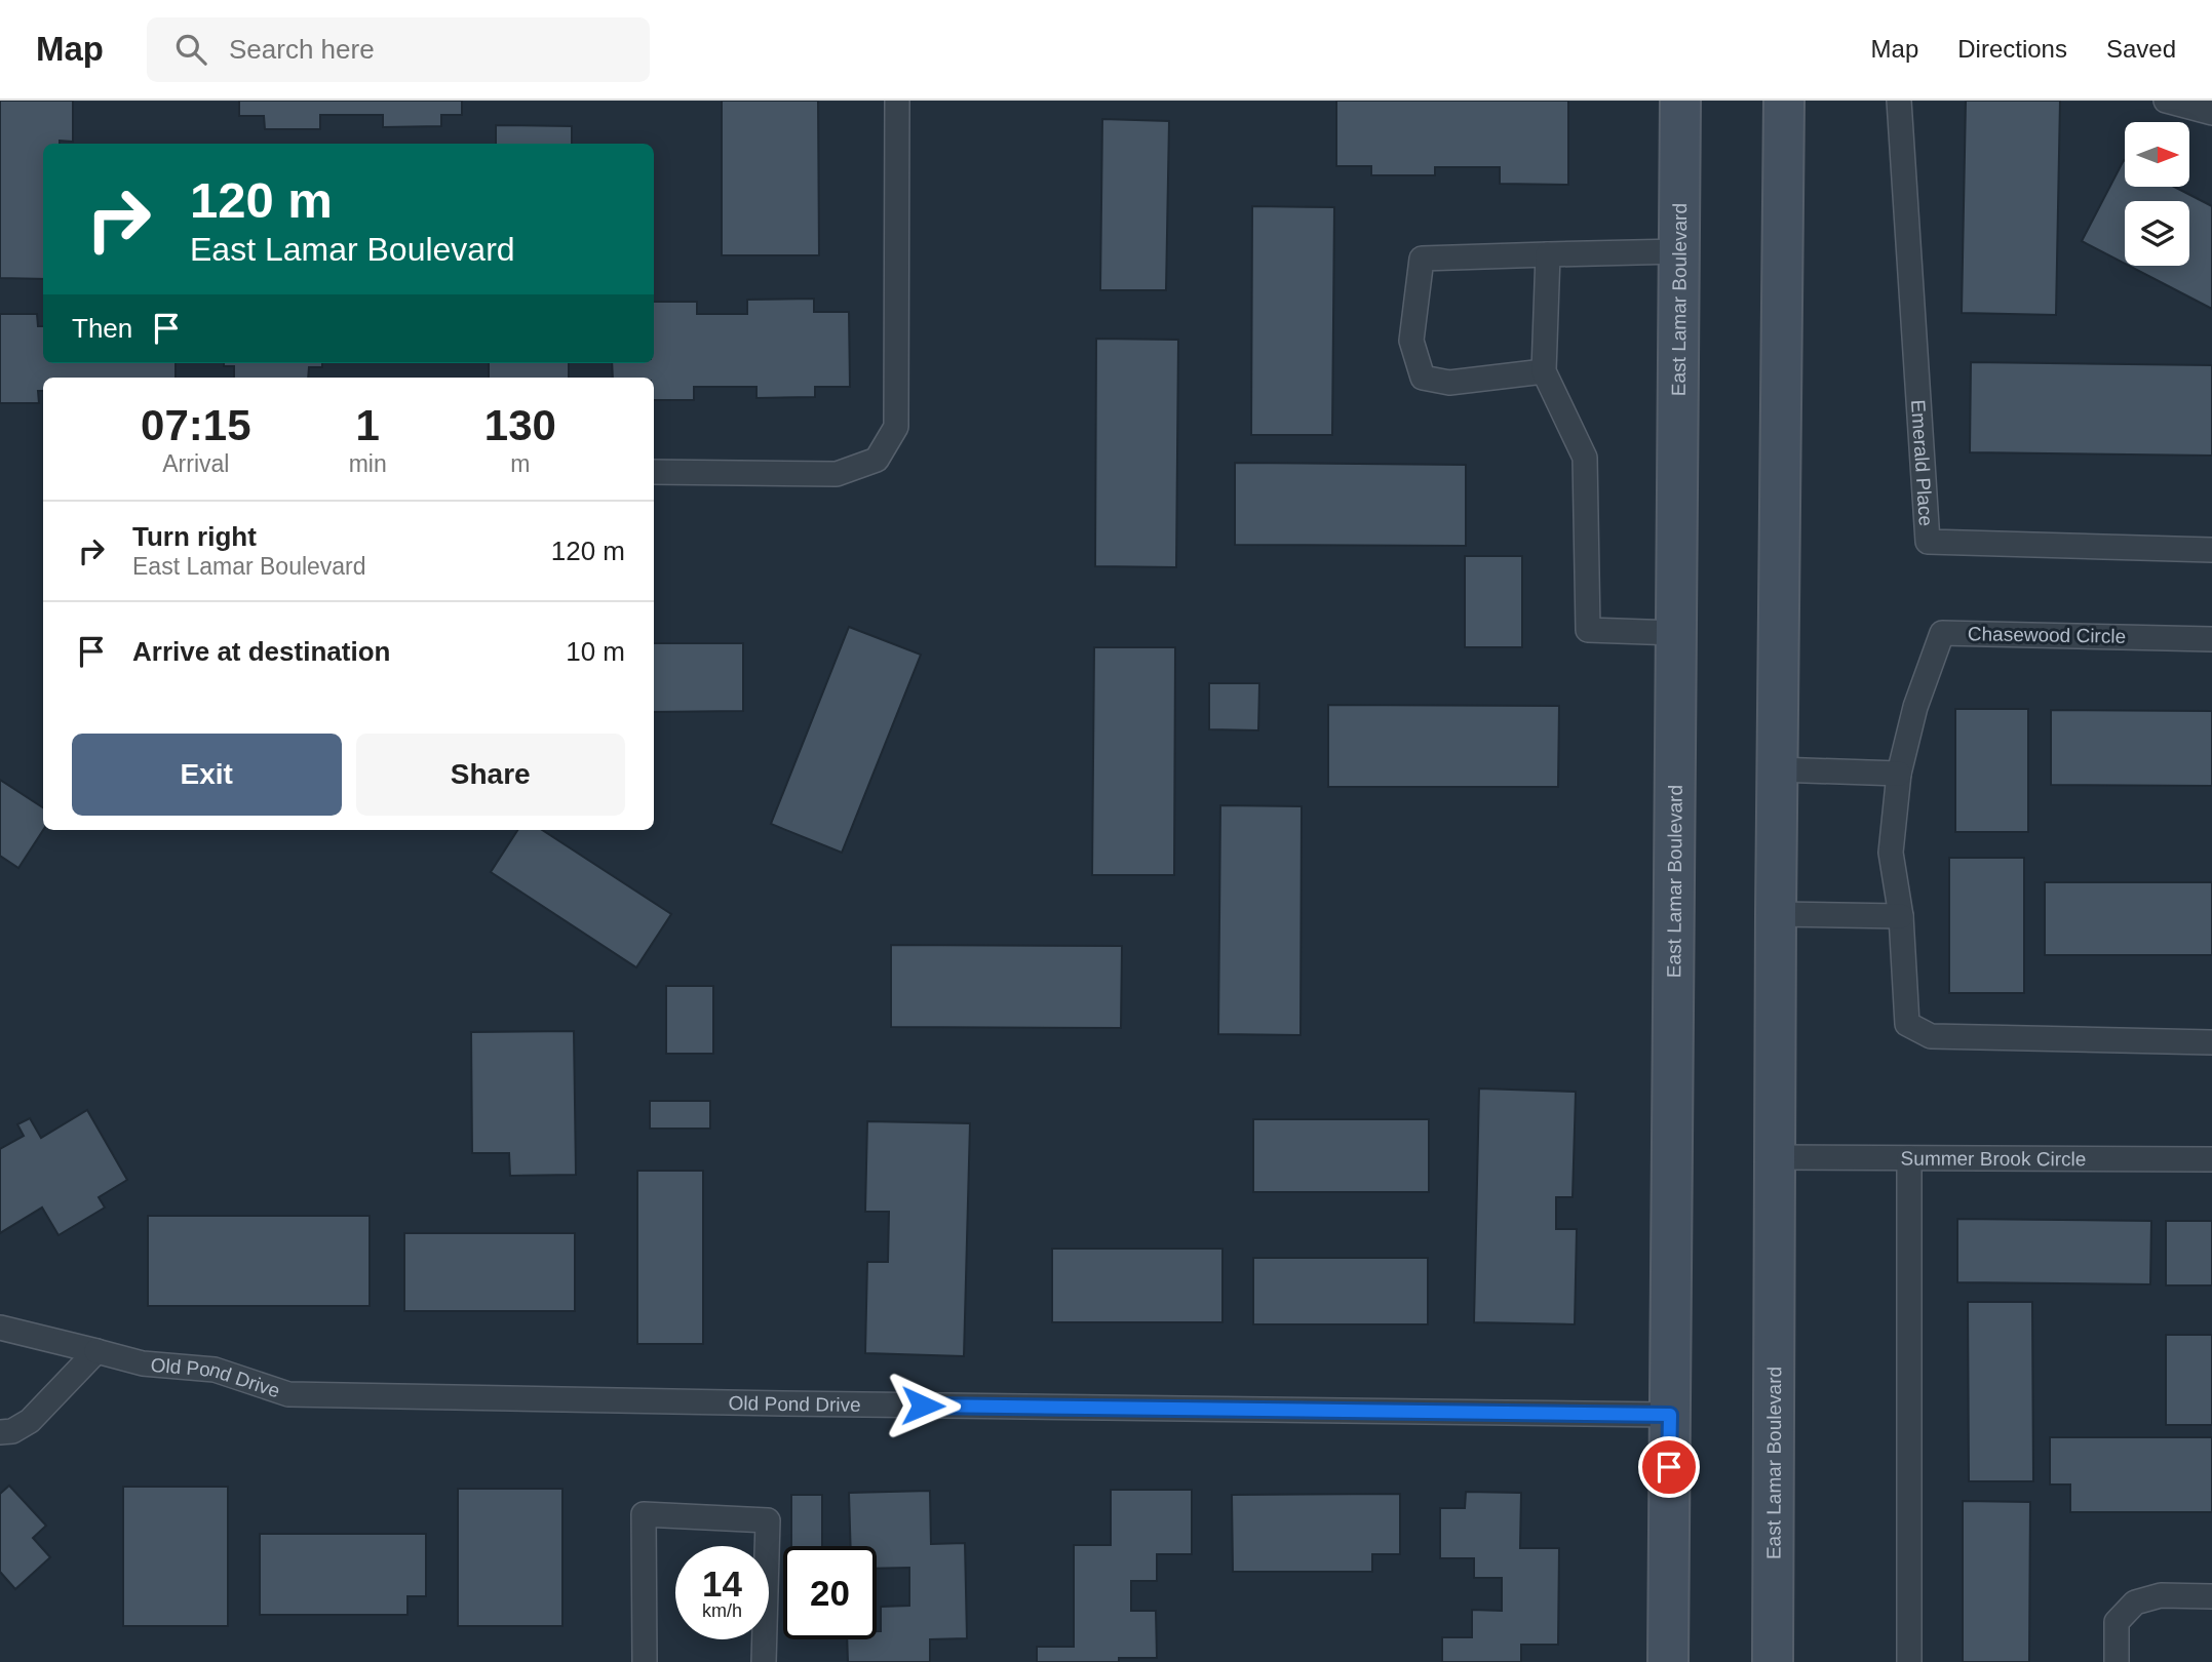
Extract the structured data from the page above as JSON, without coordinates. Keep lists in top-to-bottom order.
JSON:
{
  "streets": {
    "main road": ["East Lamar Boulevard"],
    "lane": [
      "Emerald Place",
      "Chasewood Circle",
      "Summer Brook Circle",
      "Old Pond Drive"
    ]
  },
  "crossings": [
    ["East Lamar Boulevard", "Summer Brook Circle"],
    ["East Lamar Boulevard", "Old Pond Drive"]
  ],
  "north": "right",
  "page": {
    "header": "Map",
    "search": "Search here",
    "nav": ["Map", "Directions", "Saved"],
    "turn": ["120 m", "East Lamar Boulevard"],
    "then": "Then",
    "eta": [
      "07:15",
      "Arrival",
      "1",
      "min",
      "130",
      "m"
    ],
    "list": [
      {
        "name": "Turn right",
        "note": "East Lamar Boulevard",
        "value": "120 m"
      },
      {
        "name": "Arrive at destination",
        "value": "10 m"
      }
    ],
    "buttons": ["Exit", "Share"],
    "speed": "14 km/h",
    "limit": "20"
  }
}
